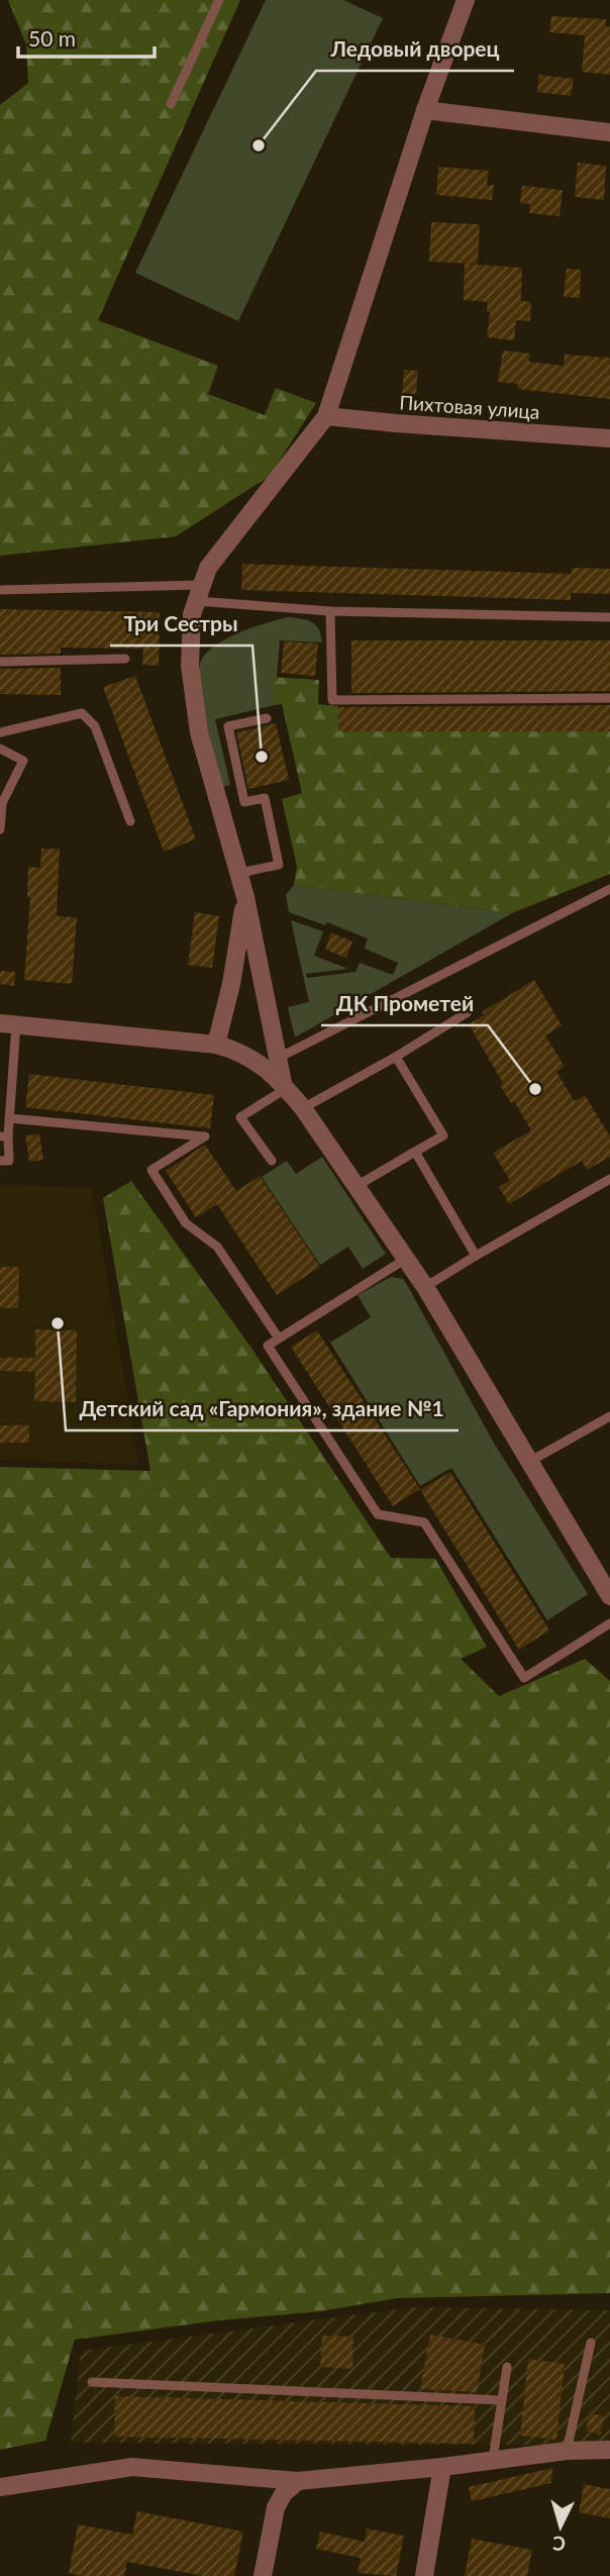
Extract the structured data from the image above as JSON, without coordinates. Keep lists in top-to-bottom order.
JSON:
{
  "streets": {
    "street": ["Пихтовая улица"]
  },
  "places": [
    "Ледовый дворец",
    "Три Сестры",
    "ДК Прометей",
    "Детский сад «Гармония», здание №1"
  ],
  "scale_bar": "50 m",
  "north": "bottom"
}
